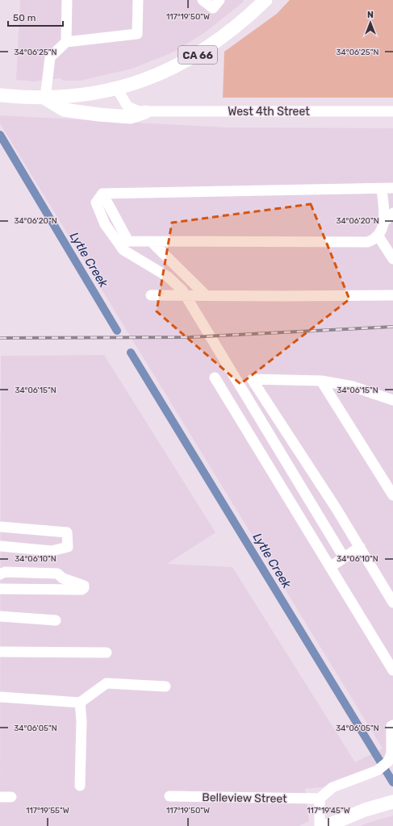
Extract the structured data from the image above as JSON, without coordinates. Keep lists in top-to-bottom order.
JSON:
{
  "streets": {
    "main road": ["CA 66"],
    "street": ["West 4th Street", "Belleview Street"]
  },
  "crossings": [
    ["CA 66", "West 4th Street"]
  ],
  "water": ["Lytle Creek"],
  "scale_bar": "50 m",
  "north": "top",
  "coordinates": [
    "117°19'50\"W",
    "34°06'25\"N",
    "34°06'20\"N",
    "34°06'15\"N",
    "34°06'10\"N",
    "34°06'05\"N",
    "117°19'55\"W",
    "117°19'45\"W"
  ]
}
